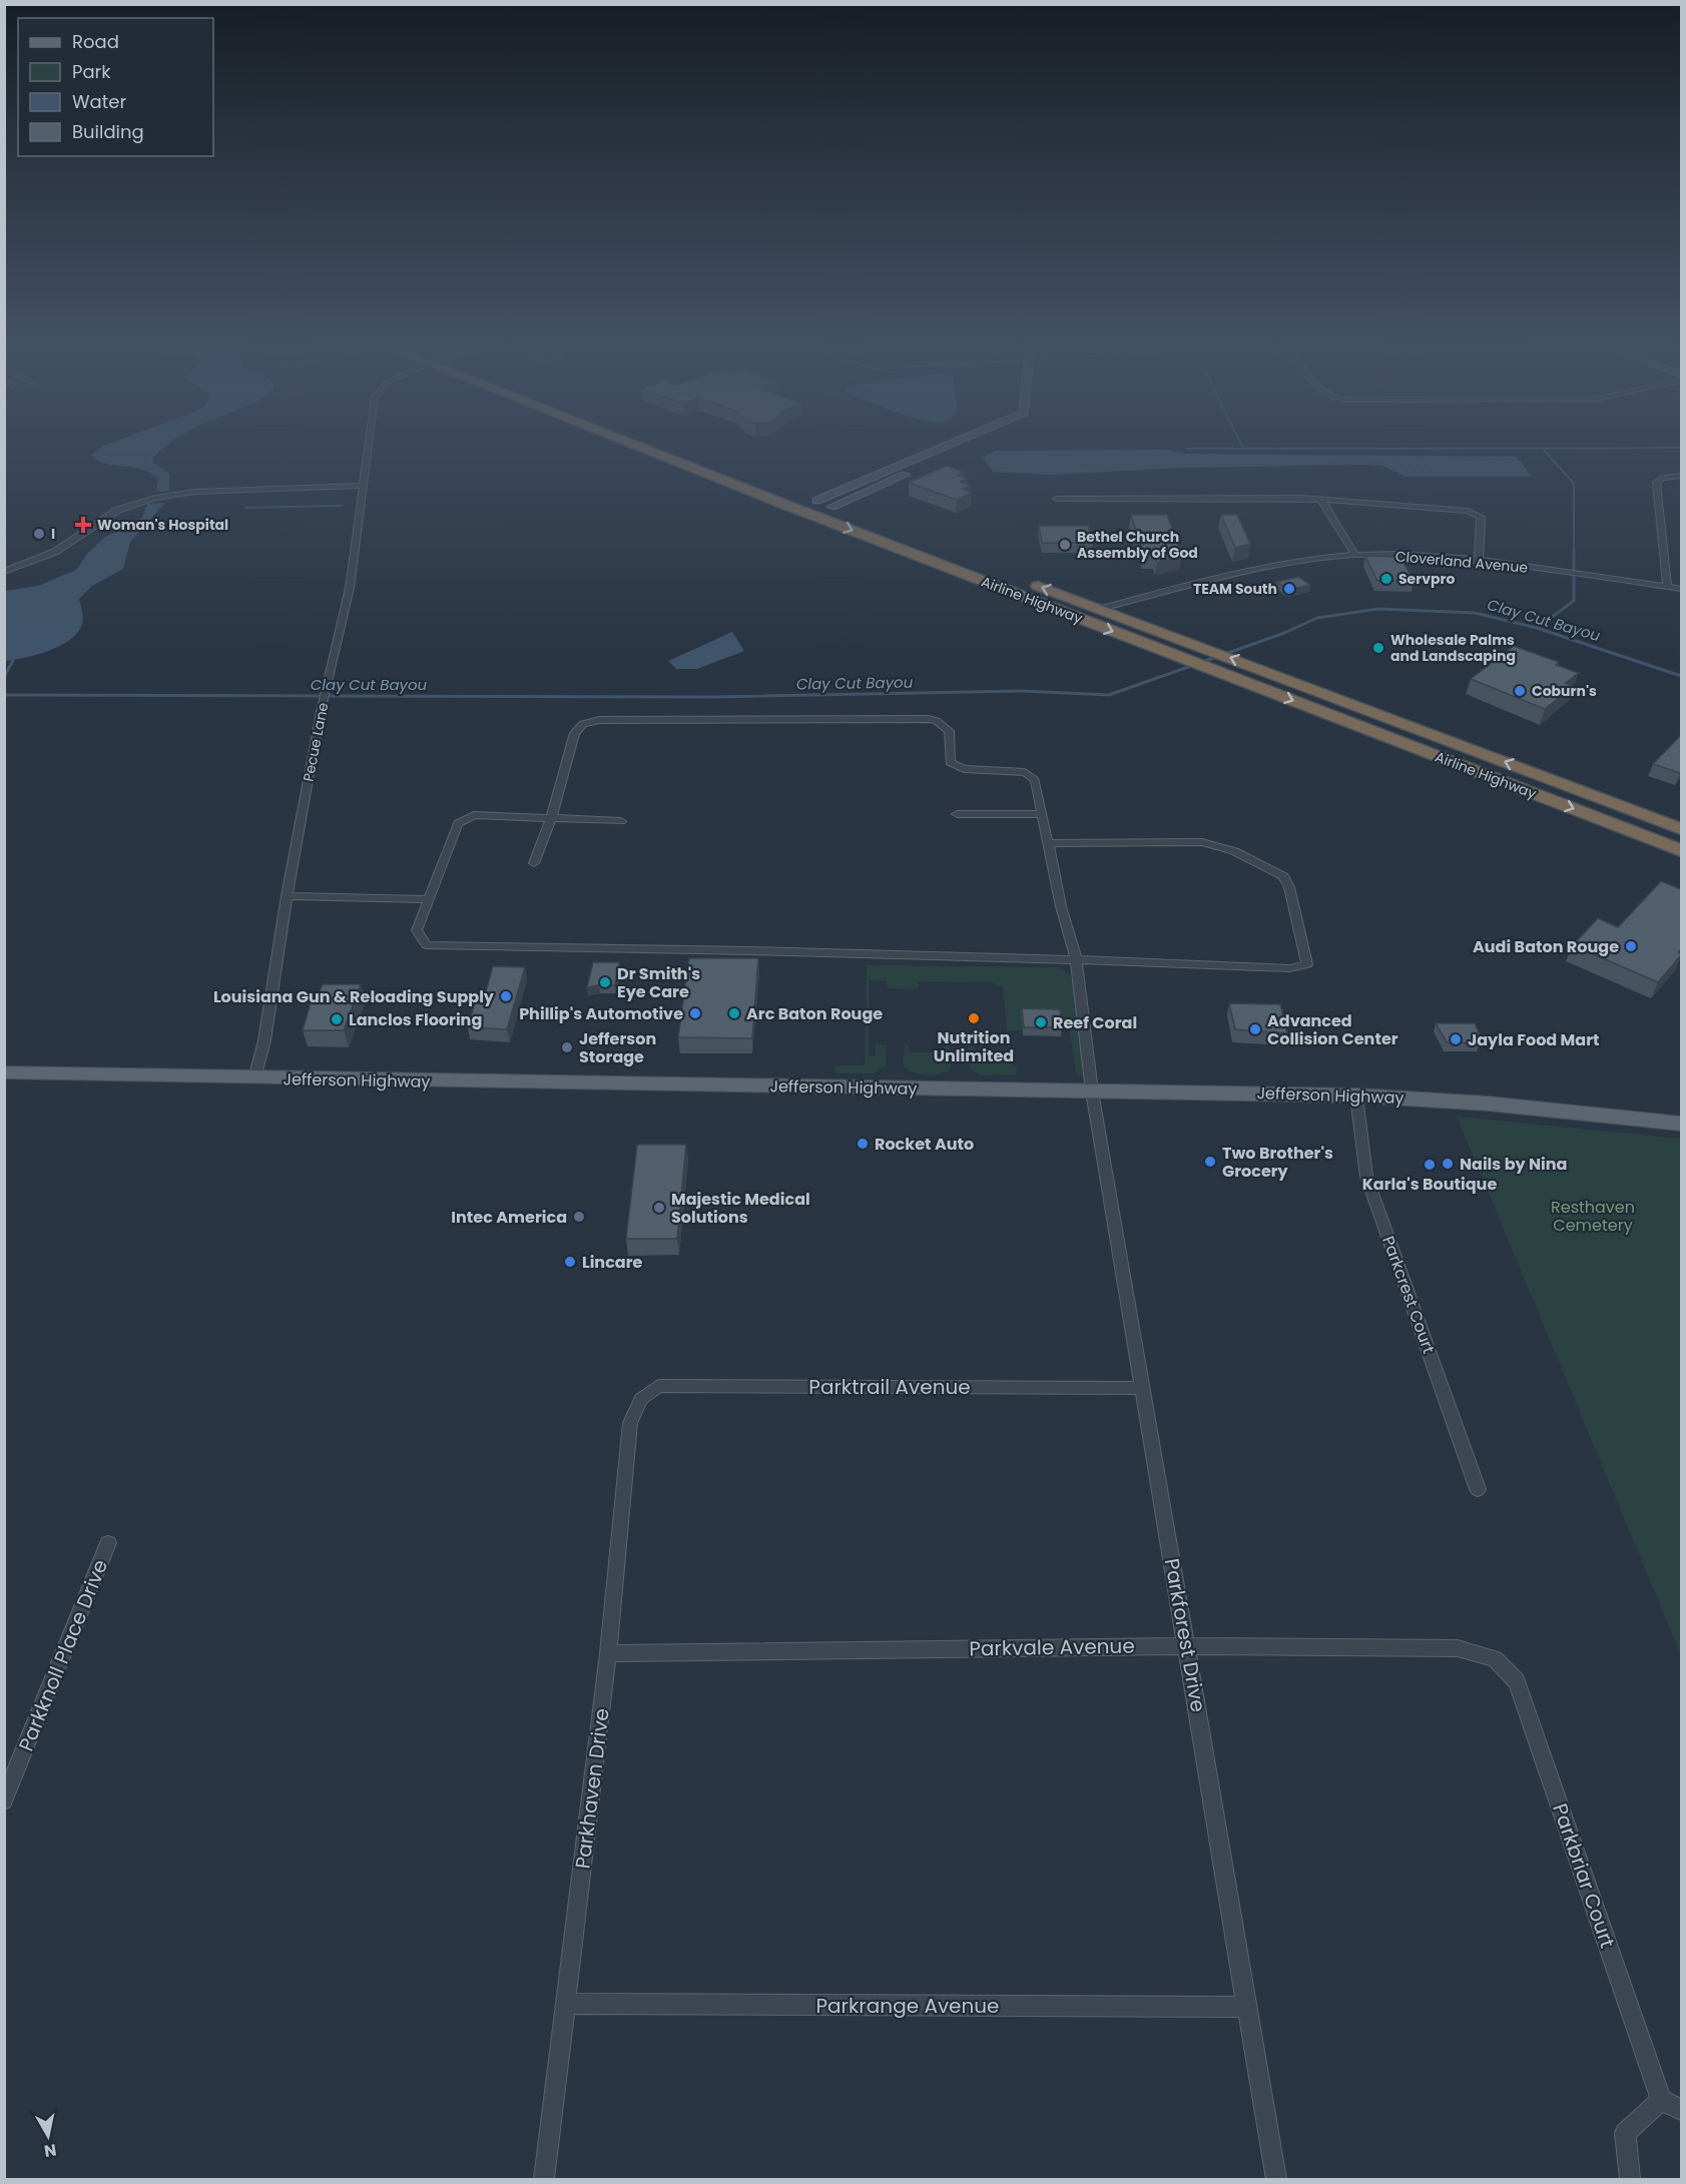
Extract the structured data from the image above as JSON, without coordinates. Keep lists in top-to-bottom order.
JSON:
{
  "streets": {
    "highway": ["Airline Highway"],
    "main road": ["Jefferson Highway"],
    "street": [
      "Cloverland Avenue",
      "Pecue Lane",
      "Parkcrest Court",
      "Parktrail Avenue",
      "Parkforest Drive",
      "Parkvale Avenue",
      "Parkknoll Place Drive",
      "Parkhaven Drive",
      "Parkbriar Court",
      "Parkrange Avenue"
    ]
  },
  "crossings": [
    ["Cloverland Avenue", "Airline Highway"],
    ["Pecue Lane", "Jefferson Highway"],
    ["Jefferson Highway", "Parkcrest Court"],
    ["Jefferson Highway", "Parkforest Drive"],
    ["Parktrail Avenue", "Parkforest Drive"],
    ["Parktrail Avenue", "Parkhaven Drive"],
    ["Parkforest Drive", "Parkvale Avenue"],
    ["Parkforest Drive", "Parkrange Avenue"],
    ["Parkvale Avenue", "Parkhaven Drive"],
    ["Parkvale Avenue", "Parkbriar Court"],
    ["Parkhaven Drive", "Parkrange Avenue"]
  ],
  "water": ["Clay Cut Bayou"],
  "parks": ["Resthaven Cemetery"],
  "places": {
    "health": ["Woman's Hospital"],
    "other": [
      "I",
      "Bethel Church Assembly of God",
      "Servpro",
      "TEAM South",
      "Wholesale Palms and Landscaping",
      "Coburn's",
      "Audi Baton Rouge",
      "Dr Smith's Eye Care",
      "Louisiana Gun & Reloading Supply",
      "Phillip's Automotive",
      "Arc Baton Rouge",
      "Nutrition Unlimited",
      "Lanclos Flooring",
      "Reef Coral",
      "Advanced Collision Center",
      "Jayla Food Mart",
      "Jefferson Storage",
      "Rocket Auto",
      "Two Brother's Grocery",
      "Nails by Nina",
      "Karla's Boutique",
      "Majestic Medical Solutions",
      "Intec America",
      "Lincare"
    ]
  },
  "legend": [
    "Road",
    "Park",
    "Water",
    "Building"
  ],
  "north": "bottom"
}
